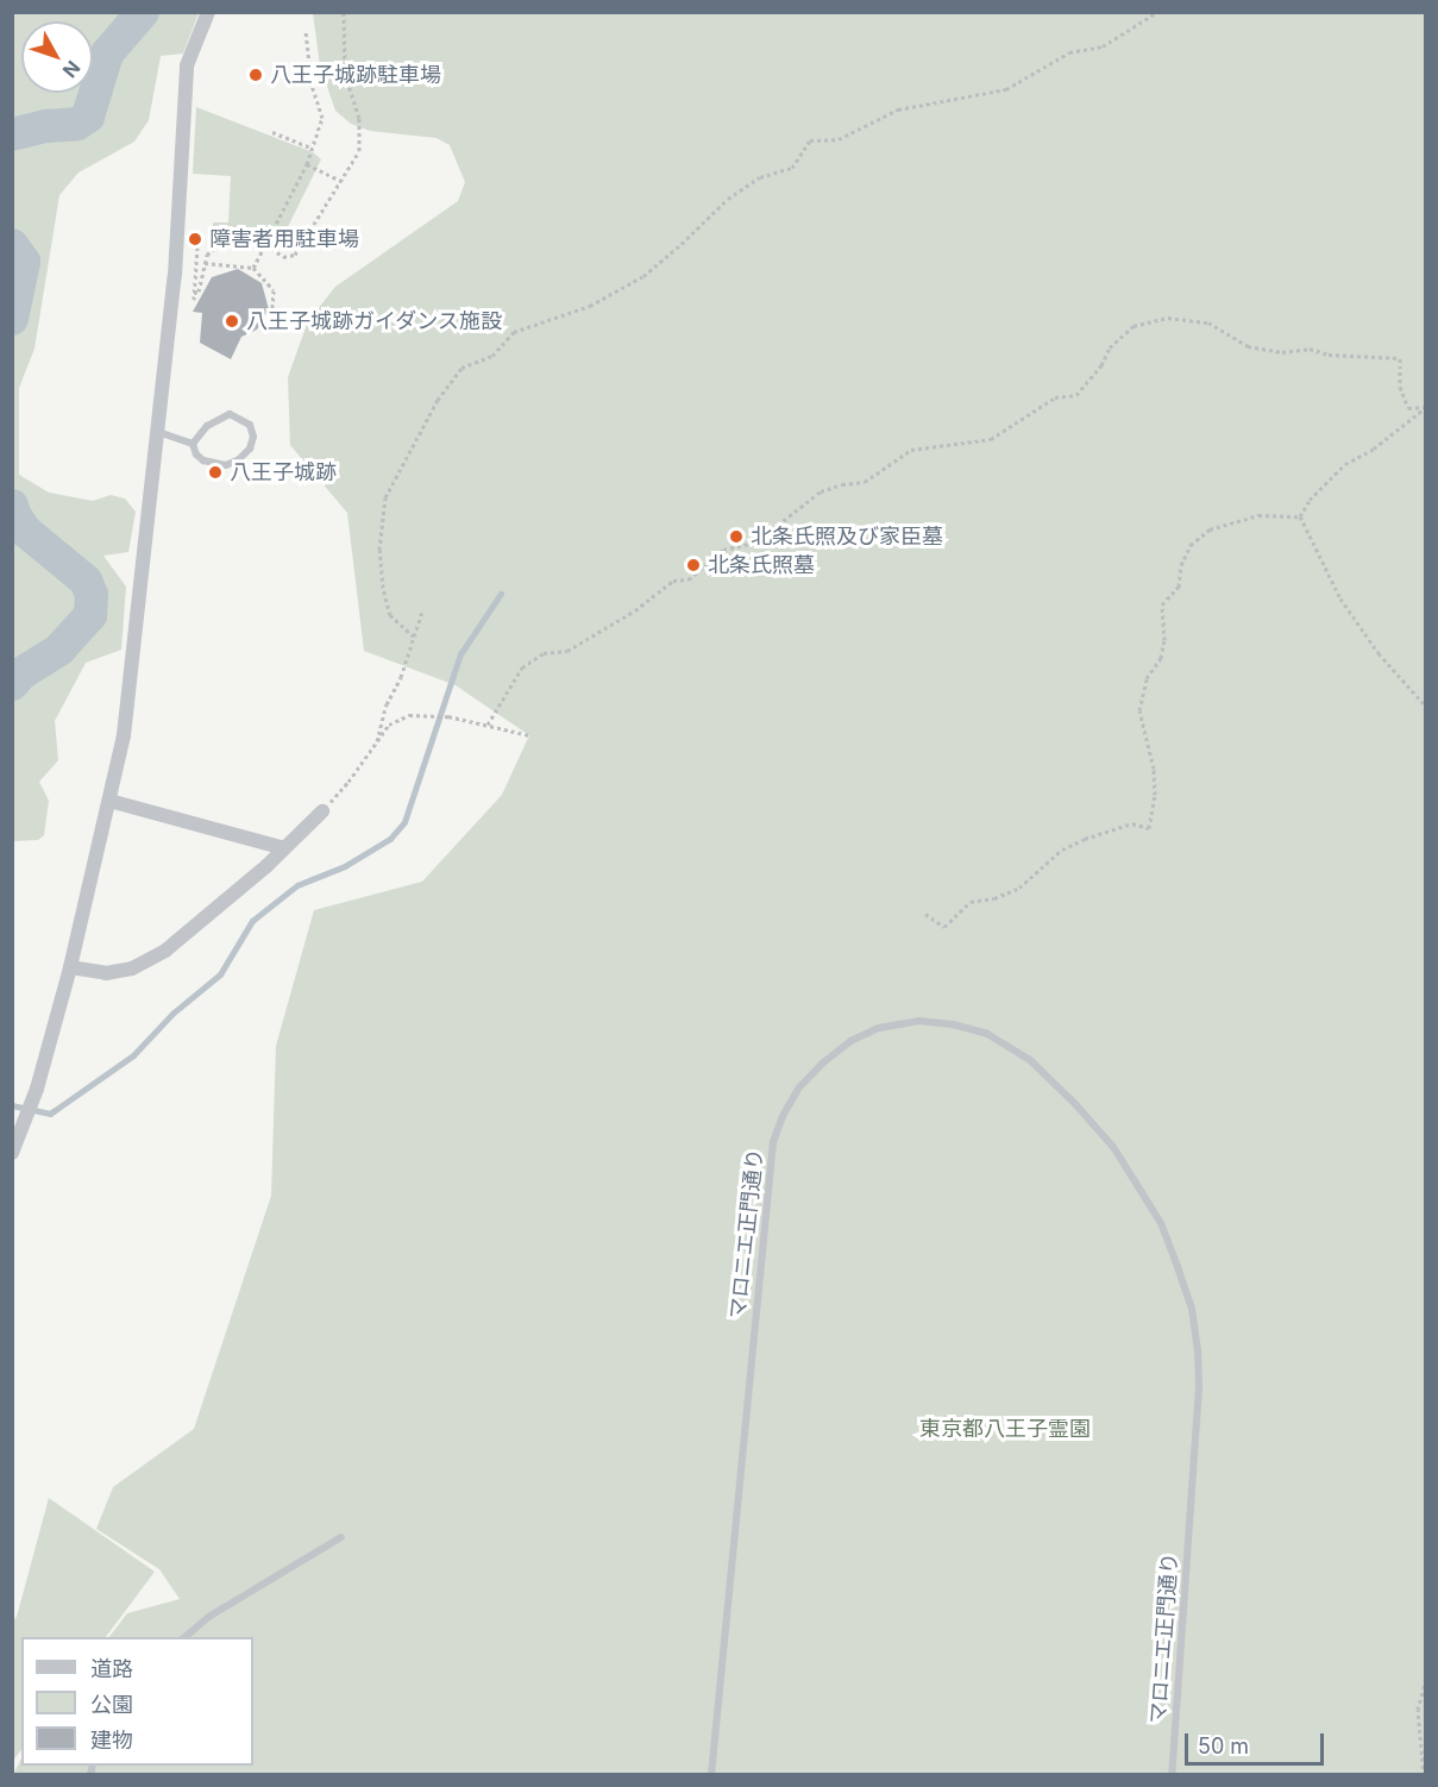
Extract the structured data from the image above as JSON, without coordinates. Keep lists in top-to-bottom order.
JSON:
{
  "streets": {
    "lane": ["マロニエ正門通り"]
  },
  "parks": ["東京都八王子霊園"],
  "places": [
    "八王子城跡駐車場",
    "障害者用駐車場",
    "八王子城跡ガイダンス施設",
    "八王子城跡",
    "北条氏照及び家臣墓",
    "北条氏照墓"
  ],
  "legend": ["道路", "公園", "建物"],
  "scale_bar": "50 m",
  "north": "bottom right"
}
